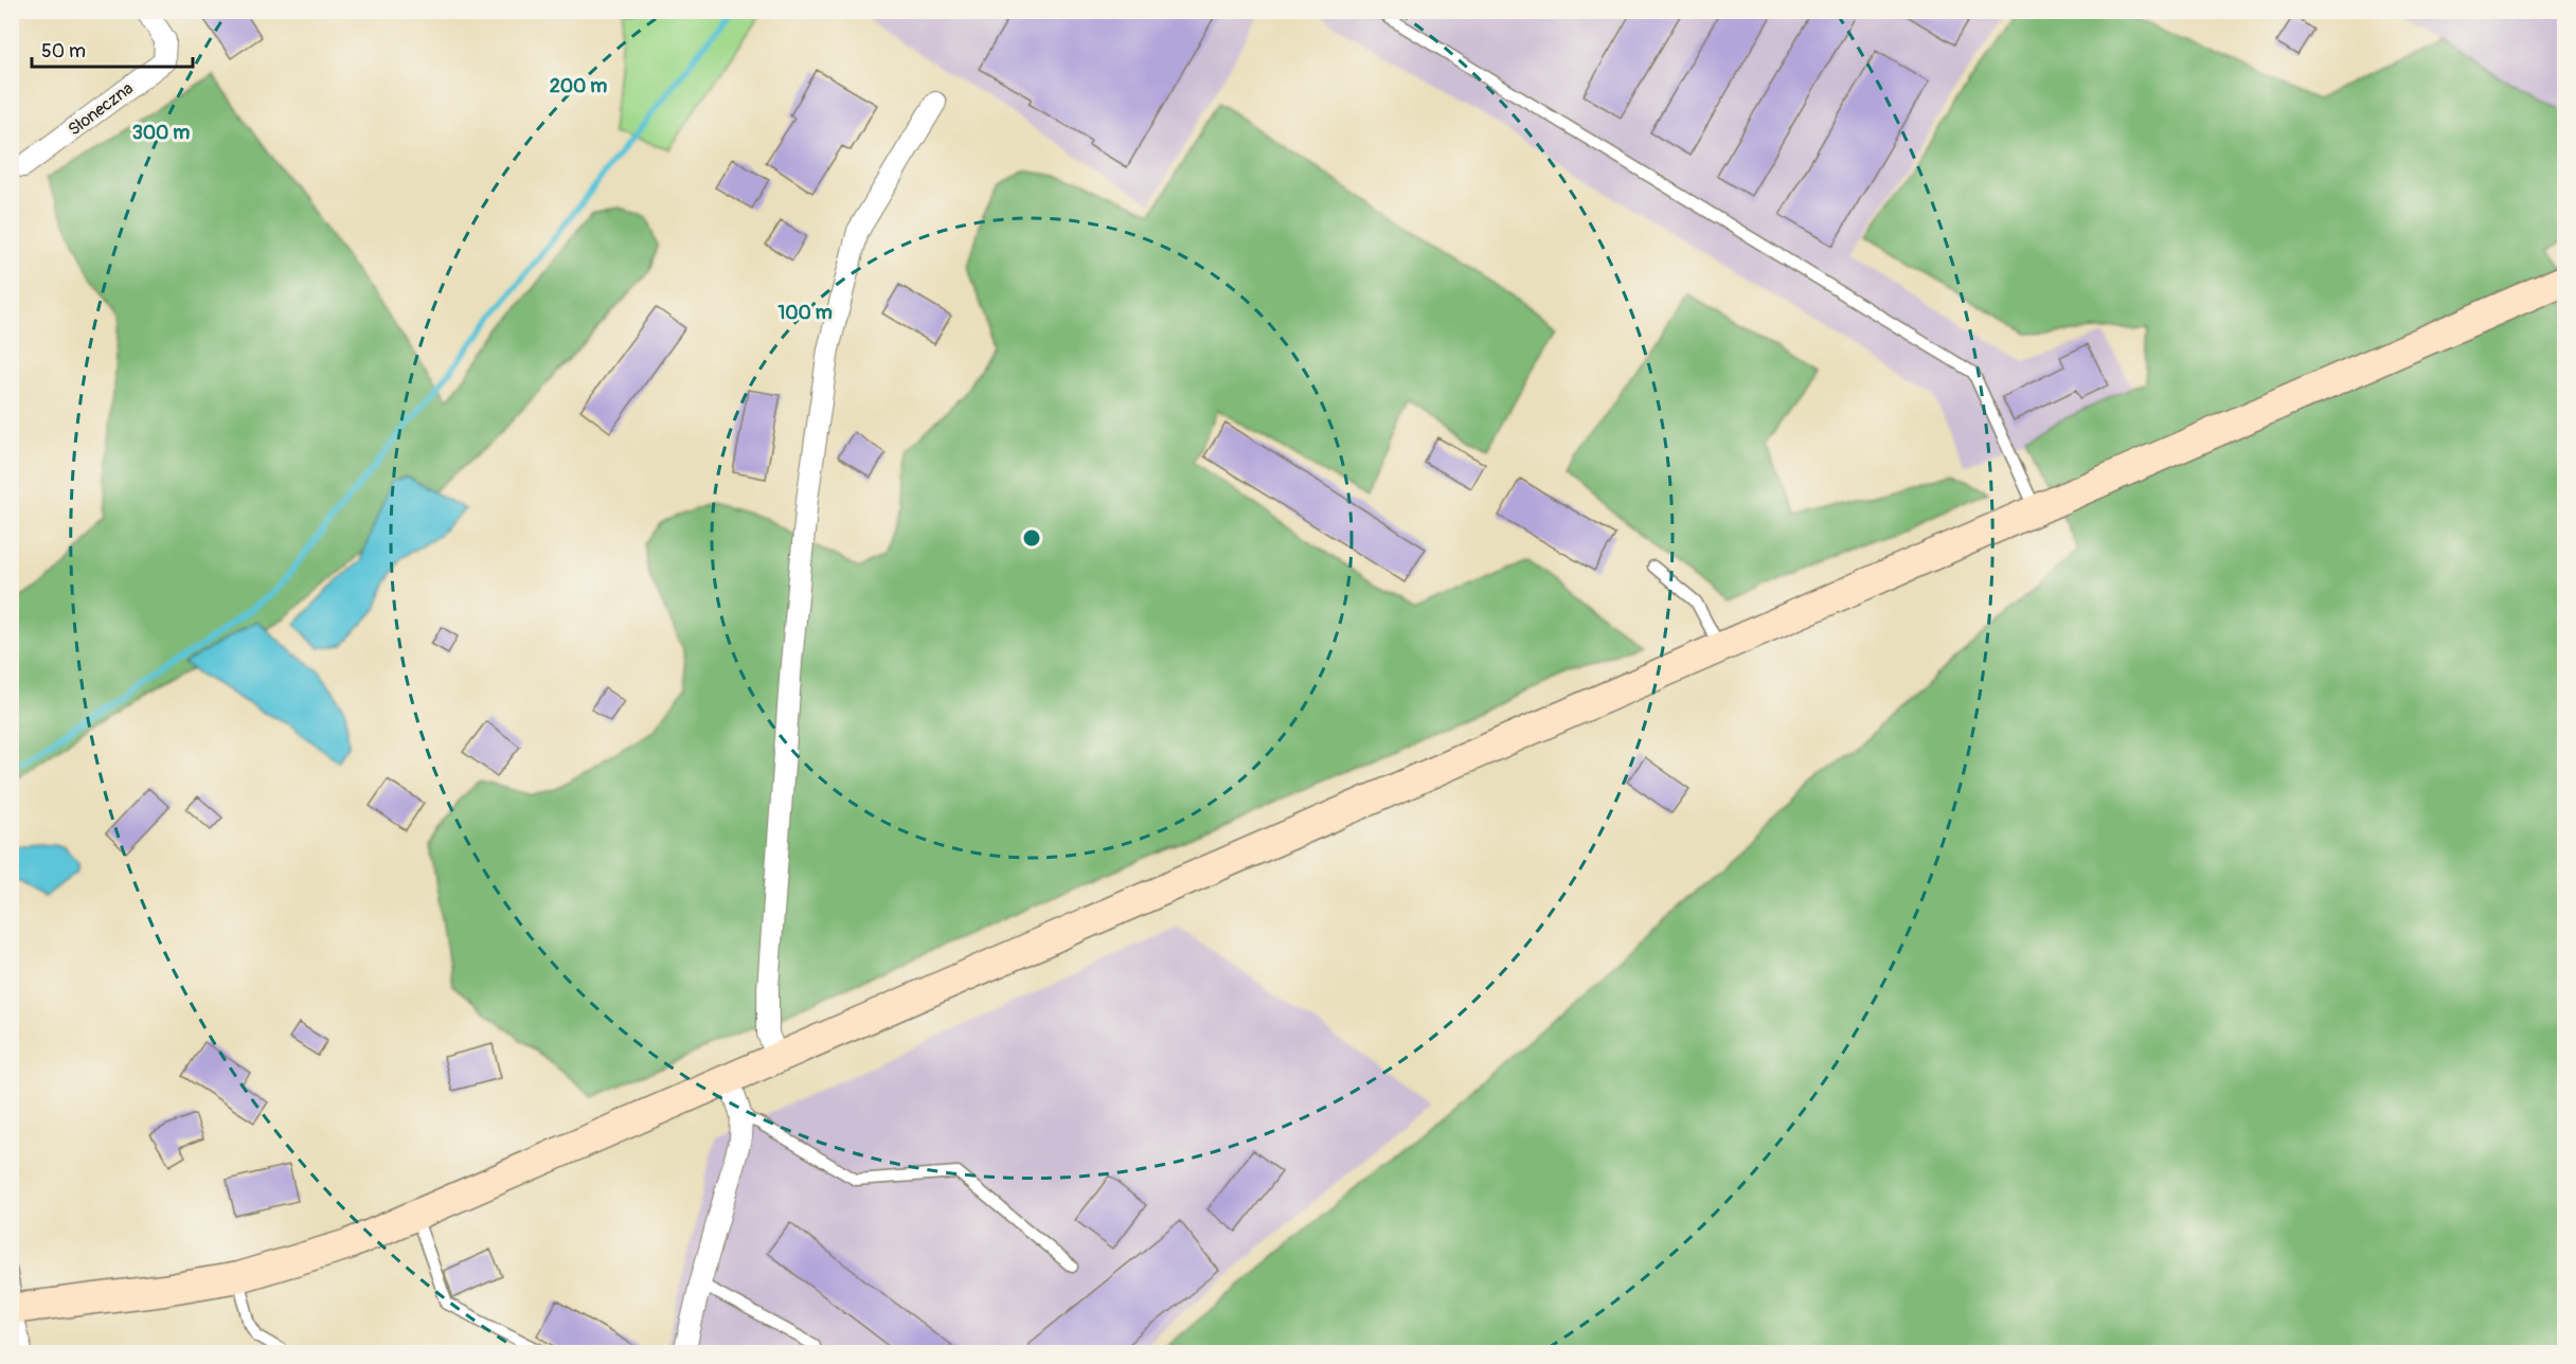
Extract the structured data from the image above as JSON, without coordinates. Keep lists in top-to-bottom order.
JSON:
{
  "streets": {
    "street": ["Słoneczna"]
  },
  "scale_bar": "50 m",
  "rings": ["200 m", "300 m", "100 m"]
}
